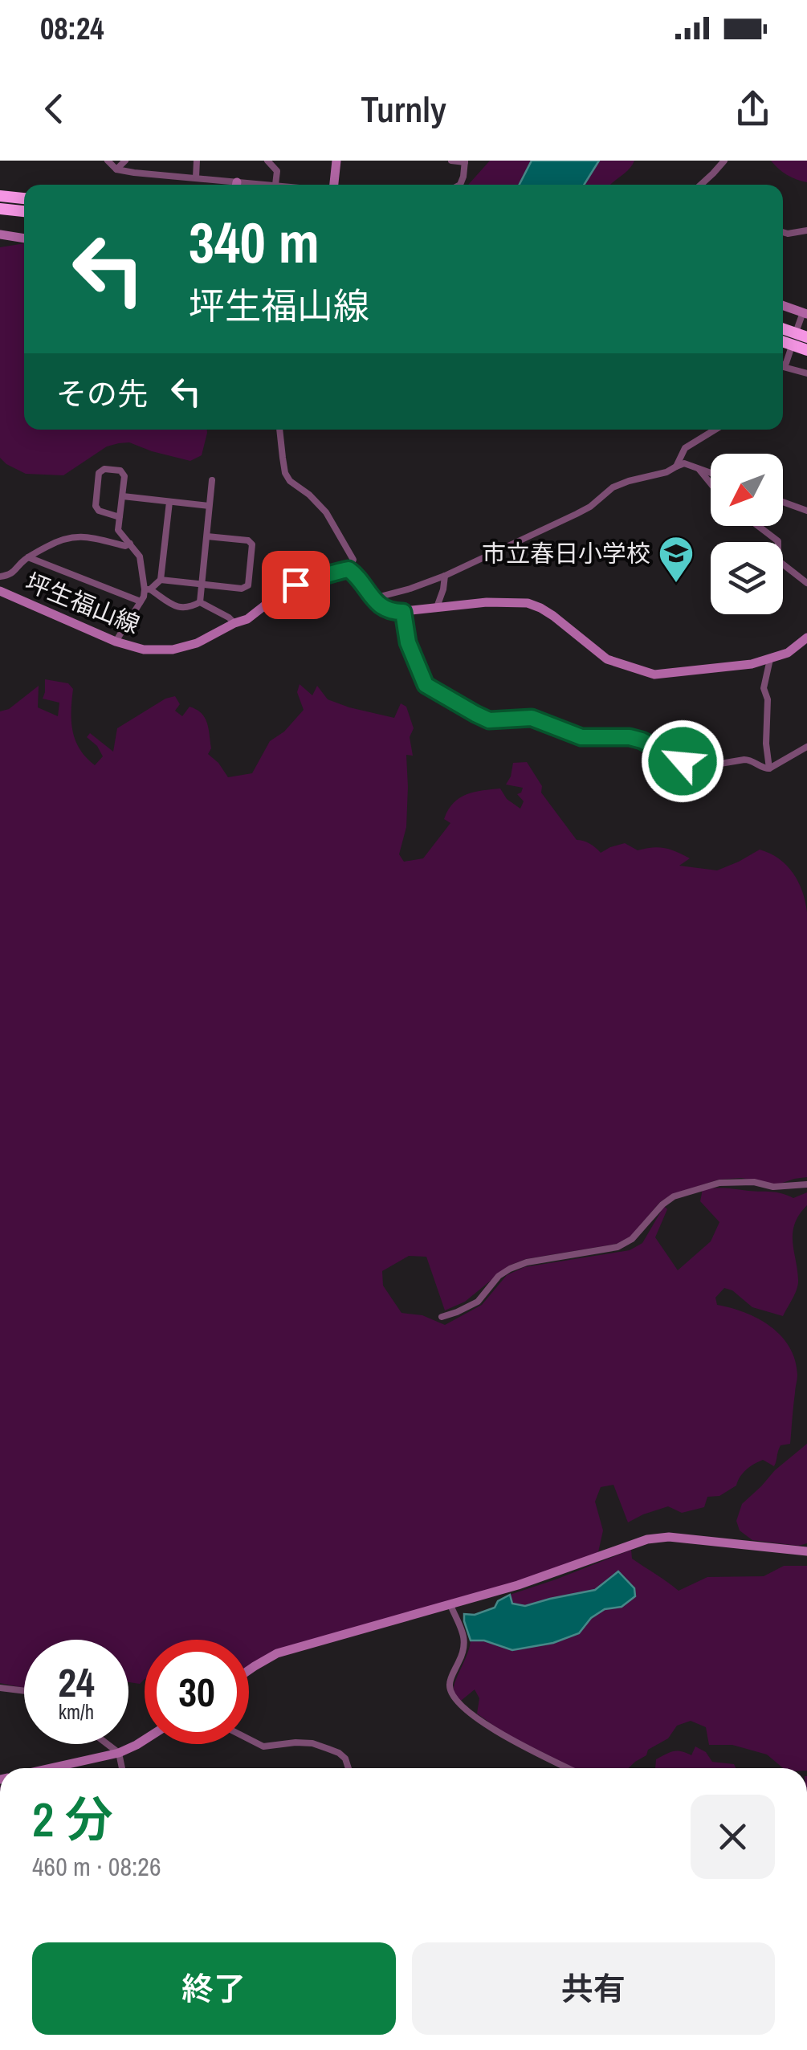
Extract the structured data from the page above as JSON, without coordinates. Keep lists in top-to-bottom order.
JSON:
{
  "streets": {
    "main road": ["坪生福山線"]
  },
  "places": {
    "school or university": ["市立春日小学校"]
  },
  "north": "bottom left",
  "page": {
    "status": "08:24",
    "header": "Turnly",
    "turn": ["340 m", "坪生福山線"],
    "then": "その先",
    "speed": "24 km/h",
    "limit": "30",
    "heading": ["2 分", "460 m · 08:26"],
    "buttons": ["終了", "共有"]
  }
}
